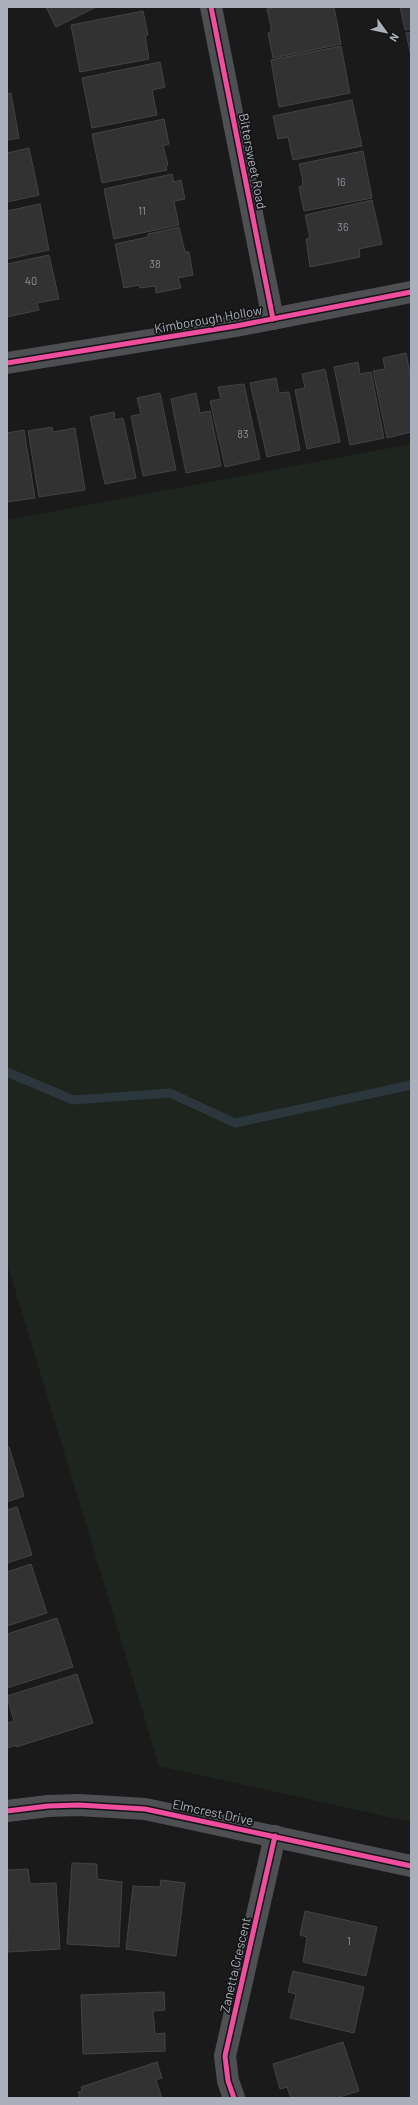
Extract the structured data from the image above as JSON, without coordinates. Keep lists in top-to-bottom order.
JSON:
{
  "streets": {
    "street": [
      "Bittersweet Road",
      "Kimborough Hollow",
      "Elmcrest Drive",
      "Zanetta Crescent"
    ]
  },
  "crossings": [
    ["Bittersweet Road", "Kimborough Hollow"],
    ["Elmcrest Drive", "Zanetta Crescent"]
  ],
  "house_numbers": [
    "16",
    "11",
    "36",
    "38",
    "40",
    "83",
    "1"
  ],
  "north": "bottom right"
}
